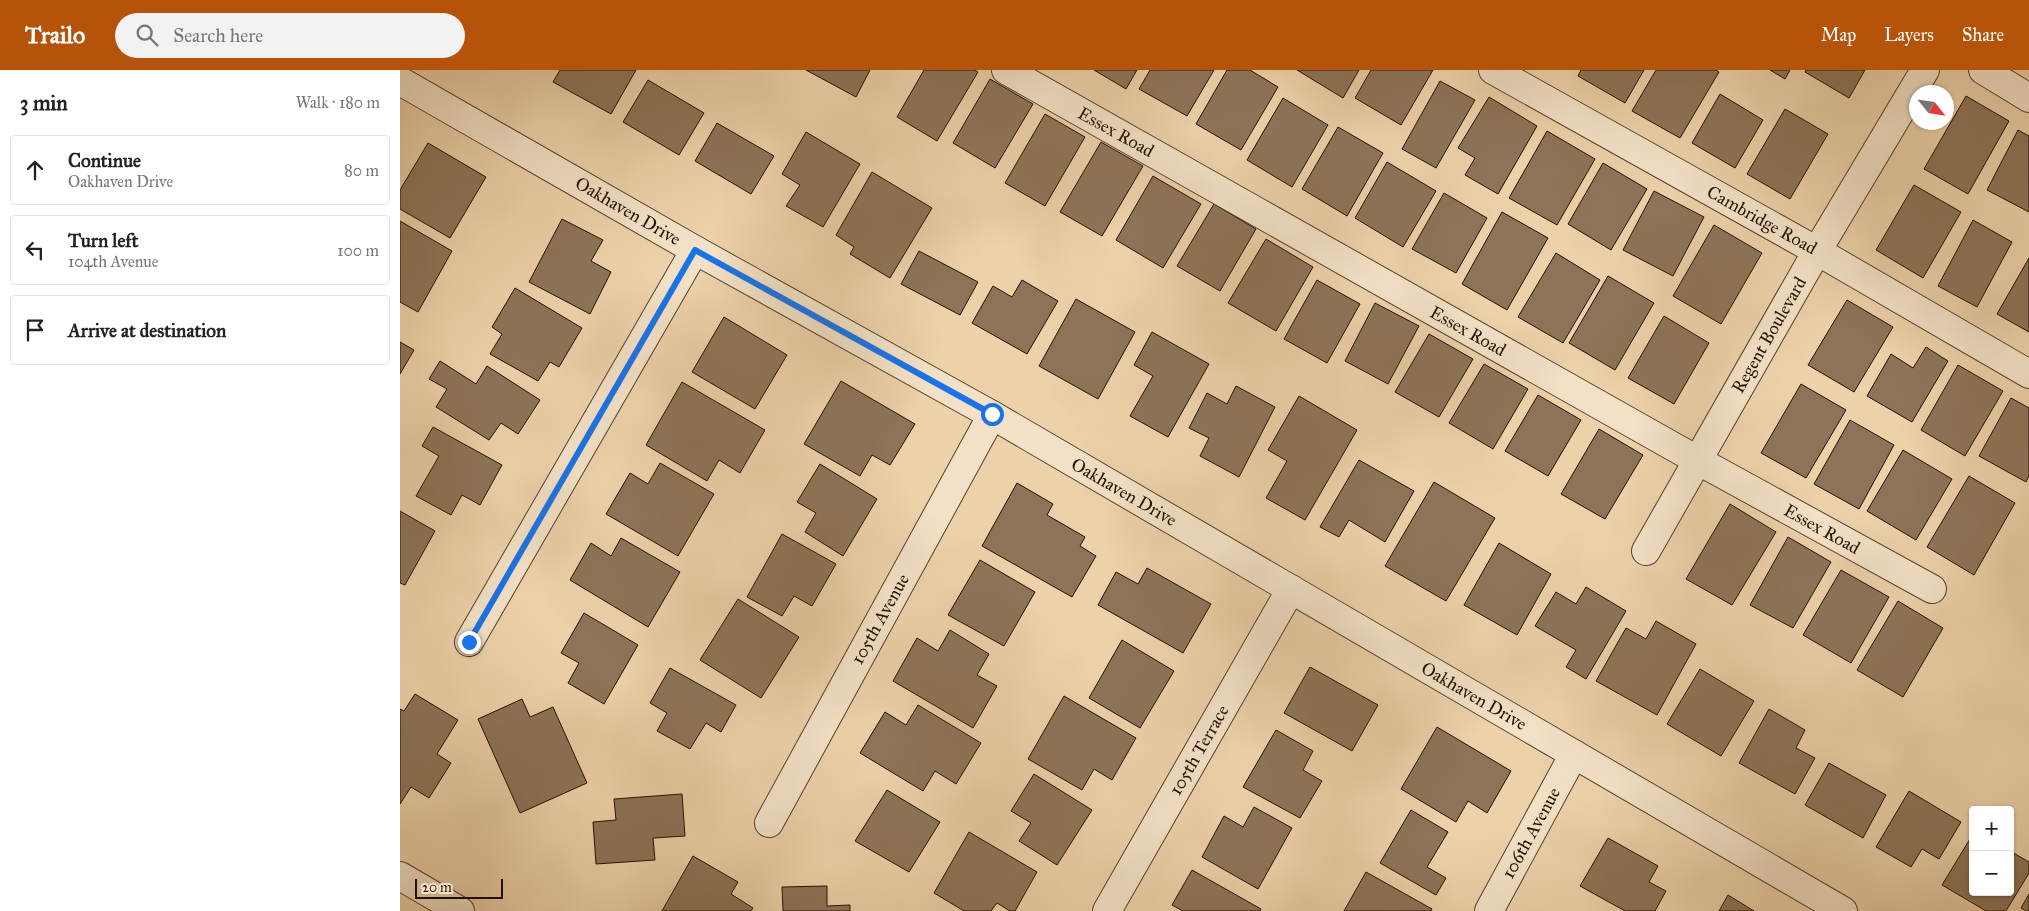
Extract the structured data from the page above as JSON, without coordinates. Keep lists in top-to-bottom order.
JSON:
{
  "streets": {
    "street": [
      "Essex Road",
      "Oakhaven Drive",
      "Cambridge Road",
      "Regent Boulevard",
      "105th Avenue",
      "105th Terrace",
      "106th Avenue"
    ]
  },
  "crossings": [
    ["Essex Road", "Regent Boulevard"],
    ["Oakhaven Drive", "105th Avenue"],
    ["Oakhaven Drive", "105th Terrace"],
    ["Oakhaven Drive", "106th Avenue"],
    ["Cambridge Road", "Regent Boulevard"]
  ],
  "scale_bar": "20 m",
  "north": "bottom right",
  "page": {
    "header": "Trailo",
    "search": "Search here",
    "nav": ["Map", "Layers", "Share"],
    "heading": ["3 min", "Walk · 180 m"],
    "list": [
      ["Continue", "Oakhaven Drive", "80 m"],
      ["Turn left", "104th Avenue", "100 m"],
      "Arrive at destination"
    ],
    "map_buttons": ["+", "−"],
    "scale": "20 m"
  }
}
